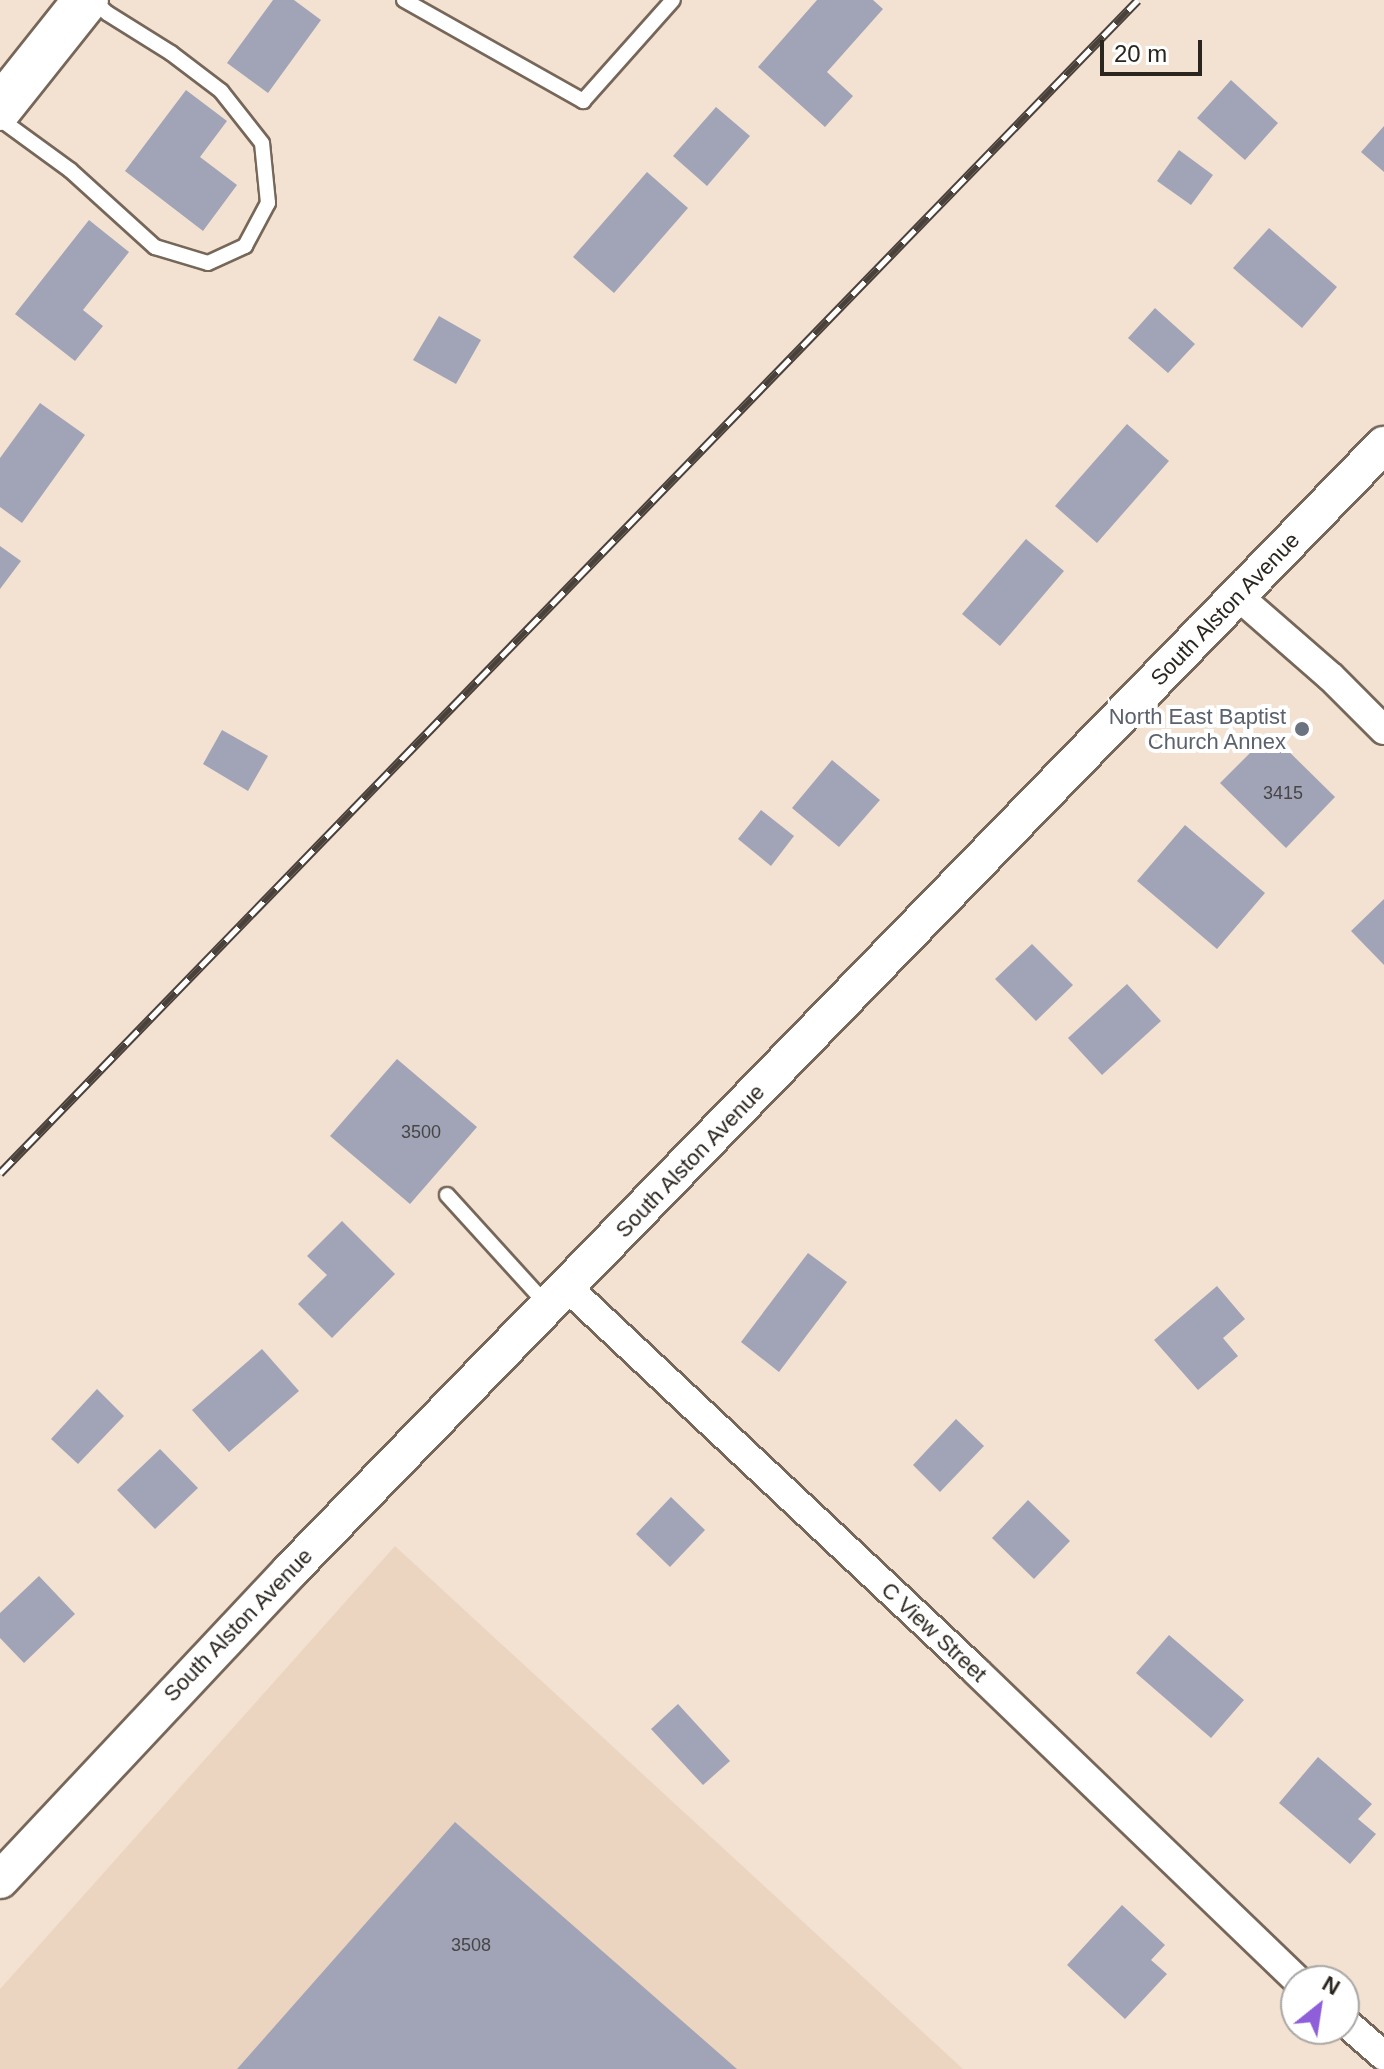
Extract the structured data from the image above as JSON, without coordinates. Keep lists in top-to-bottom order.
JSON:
{
  "streets": {
    "street": ["South Alston Avenue", "C View Street"]
  },
  "crossings": [
    ["South Alston Avenue", "C View Street"]
  ],
  "places": ["North East Baptist Church Annex"],
  "house_numbers": ["3415", "3500", "3508"],
  "scale_bar": "20 m",
  "north": "top right"
}
